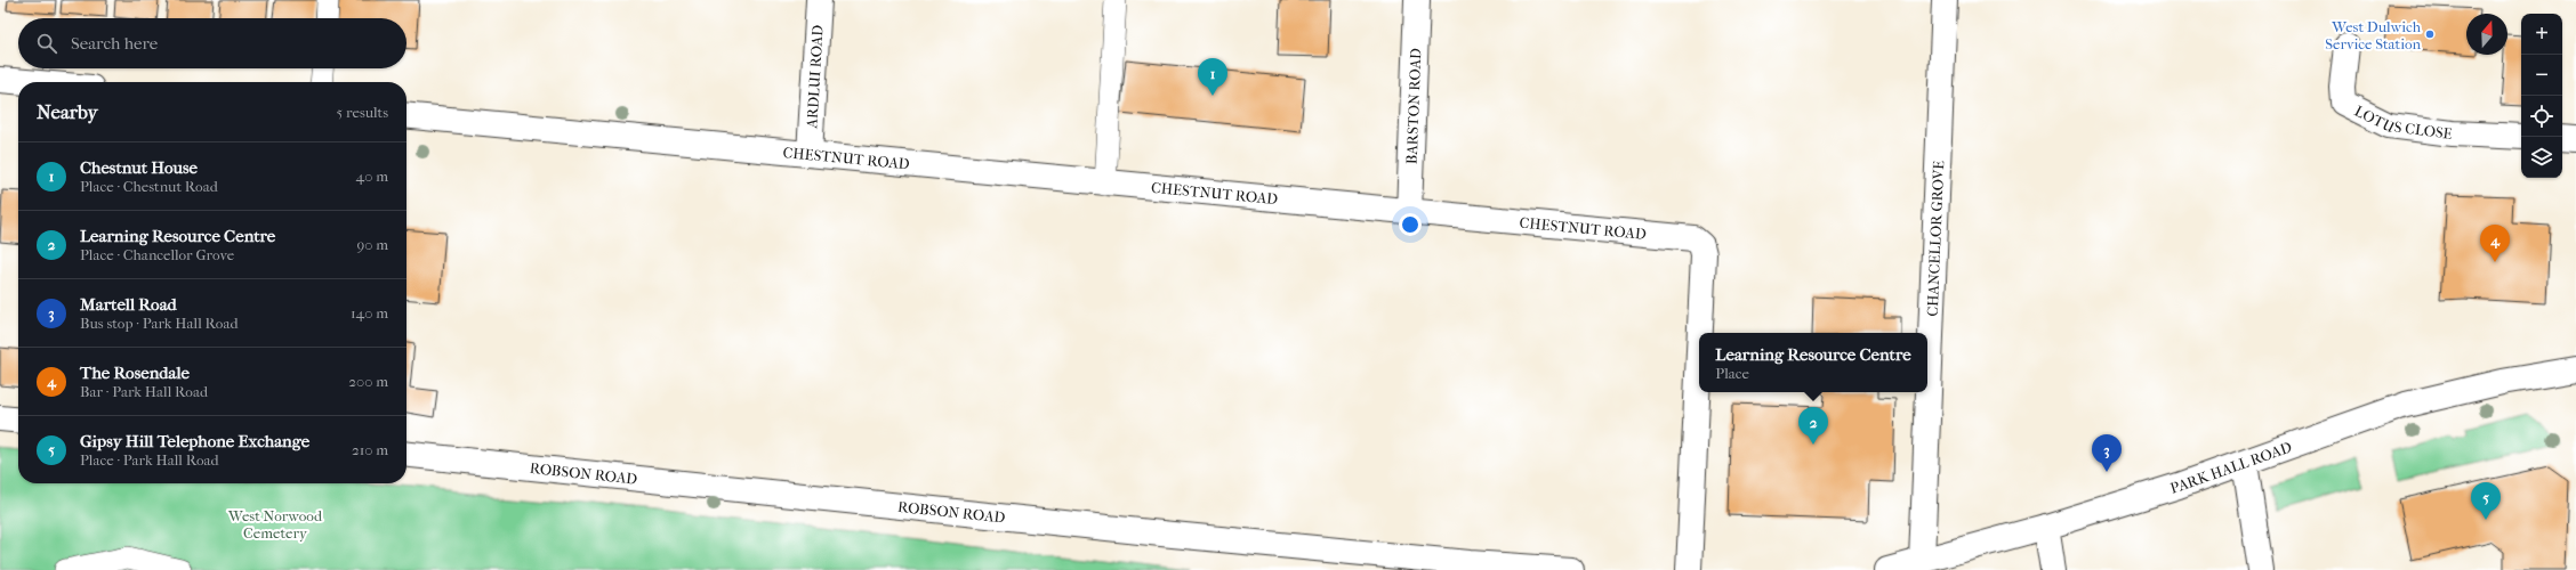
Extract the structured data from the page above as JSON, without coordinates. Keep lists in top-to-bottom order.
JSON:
{
  "streets": {
    "street": [
      "ARDLUI ROAD",
      "BARSTON ROAD",
      "LOTUS CLOSE",
      "CHESTNUT ROAD",
      "CHANCELLOR GROVE",
      "PARK HALL ROAD",
      "ROBSON ROAD"
    ]
  },
  "crossings": [
    ["ARDLUI ROAD", "CHESTNUT ROAD"],
    ["BARSTON ROAD", "CHESTNUT ROAD"],
    ["CHANCELLOR GROVE", "PARK HALL ROAD"]
  ],
  "parks": ["West Norwood Cemetery"],
  "places": ["West Dulwich Service Station"],
  "north": "top",
  "page": {
    "map_buttons": ["+", "−"],
    "search": "Search here",
    "pins": [
      "1",
      "4",
      "2",
      "3",
      "5"
    ],
    "heading": ["Nearby", "5 results"],
    "list": [
      {
        "mark": "1",
        "name": "Chestnut House",
        "note": "Place · Chestnut Road",
        "value": "40 m"
      },
      {
        "mark": "2",
        "name": "Learning Resource Centre",
        "note": "Place · Chancellor Grove",
        "value": "90 m"
      },
      {
        "mark": "3",
        "name": "Martell Road",
        "note": "Bus stop · Park Hall Road",
        "value": "140 m"
      },
      {
        "mark": "4",
        "name": "The Rosendale",
        "note": "Bar · Park Hall Road",
        "value": "200 m"
      },
      {
        "mark": "5",
        "name": "Gipsy Hill Telephone Exchange",
        "note": "Place · Park Hall Road",
        "value": "210 m"
      }
    ],
    "popup": ["Learning Resource Centre", "Place"]
  }
}
